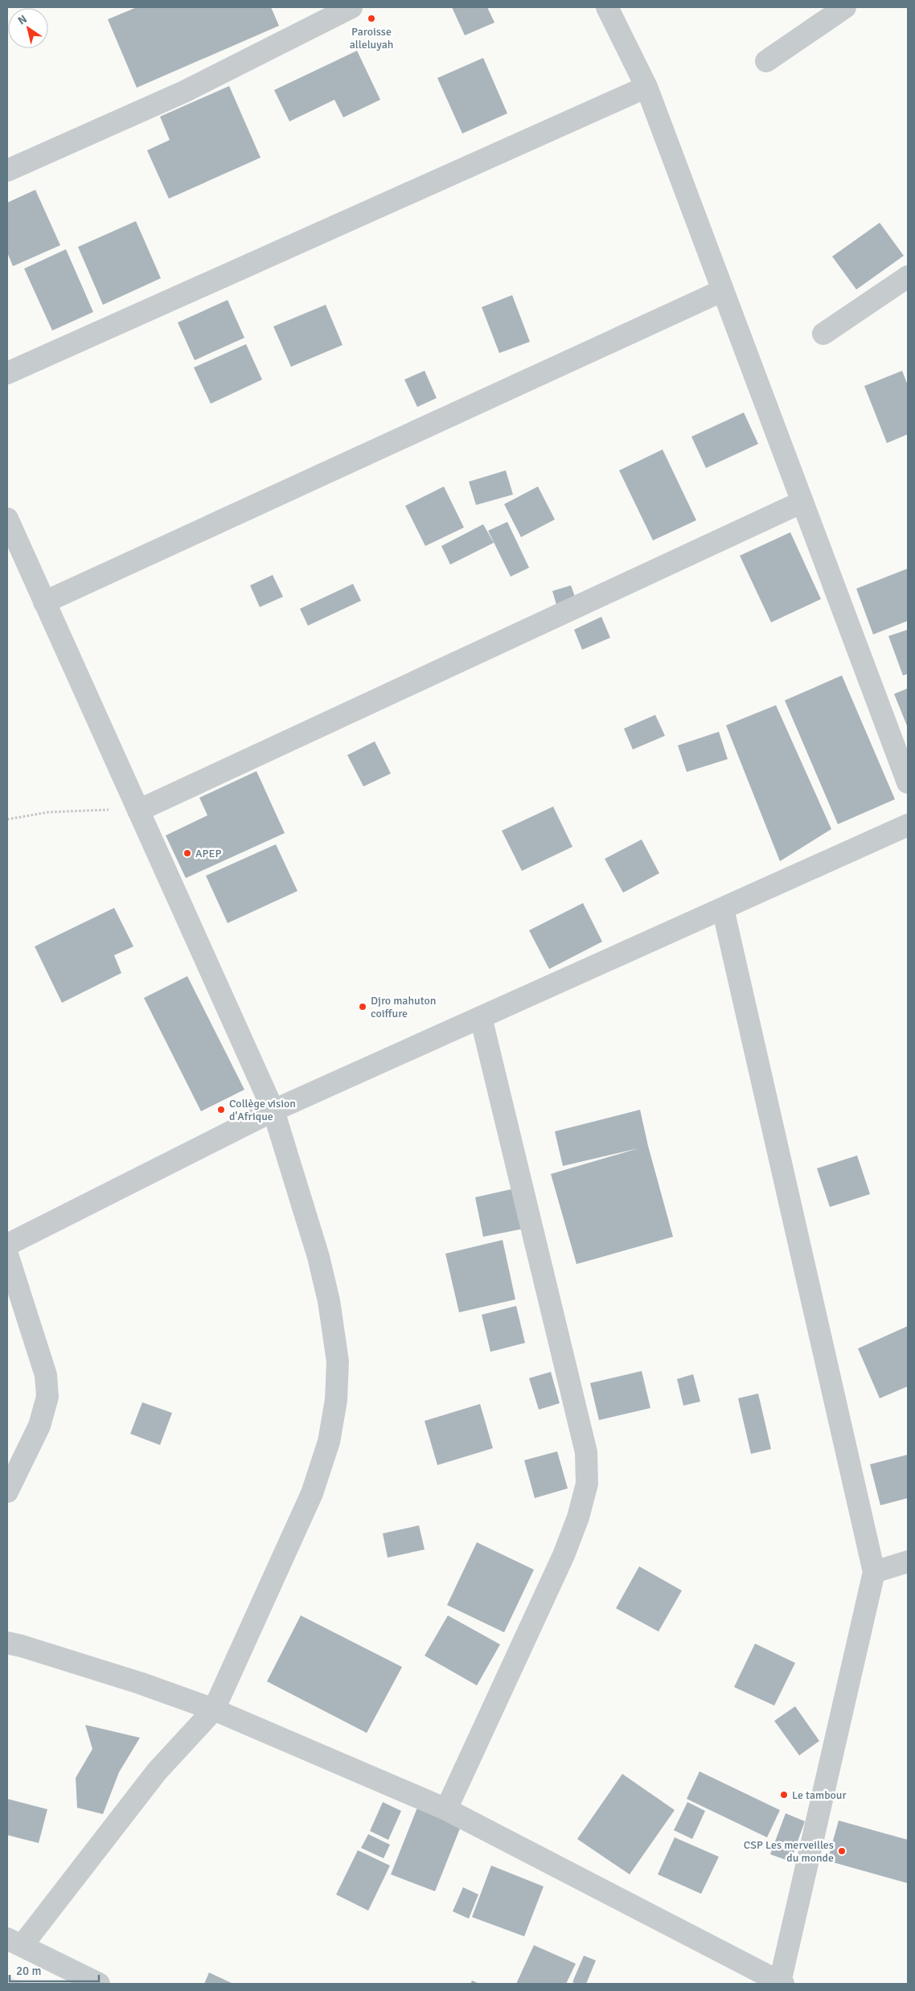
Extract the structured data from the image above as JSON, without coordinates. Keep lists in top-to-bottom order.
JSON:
{
  "places": [
    "Paroisse alleluyah",
    "APEP",
    "Djro mahuton coiffure",
    "Collège vision d'Afrique",
    "Le tambour",
    "CSP Les merveilles du monde"
  ],
  "scale_bar": "20 m",
  "north": "top left"
}
